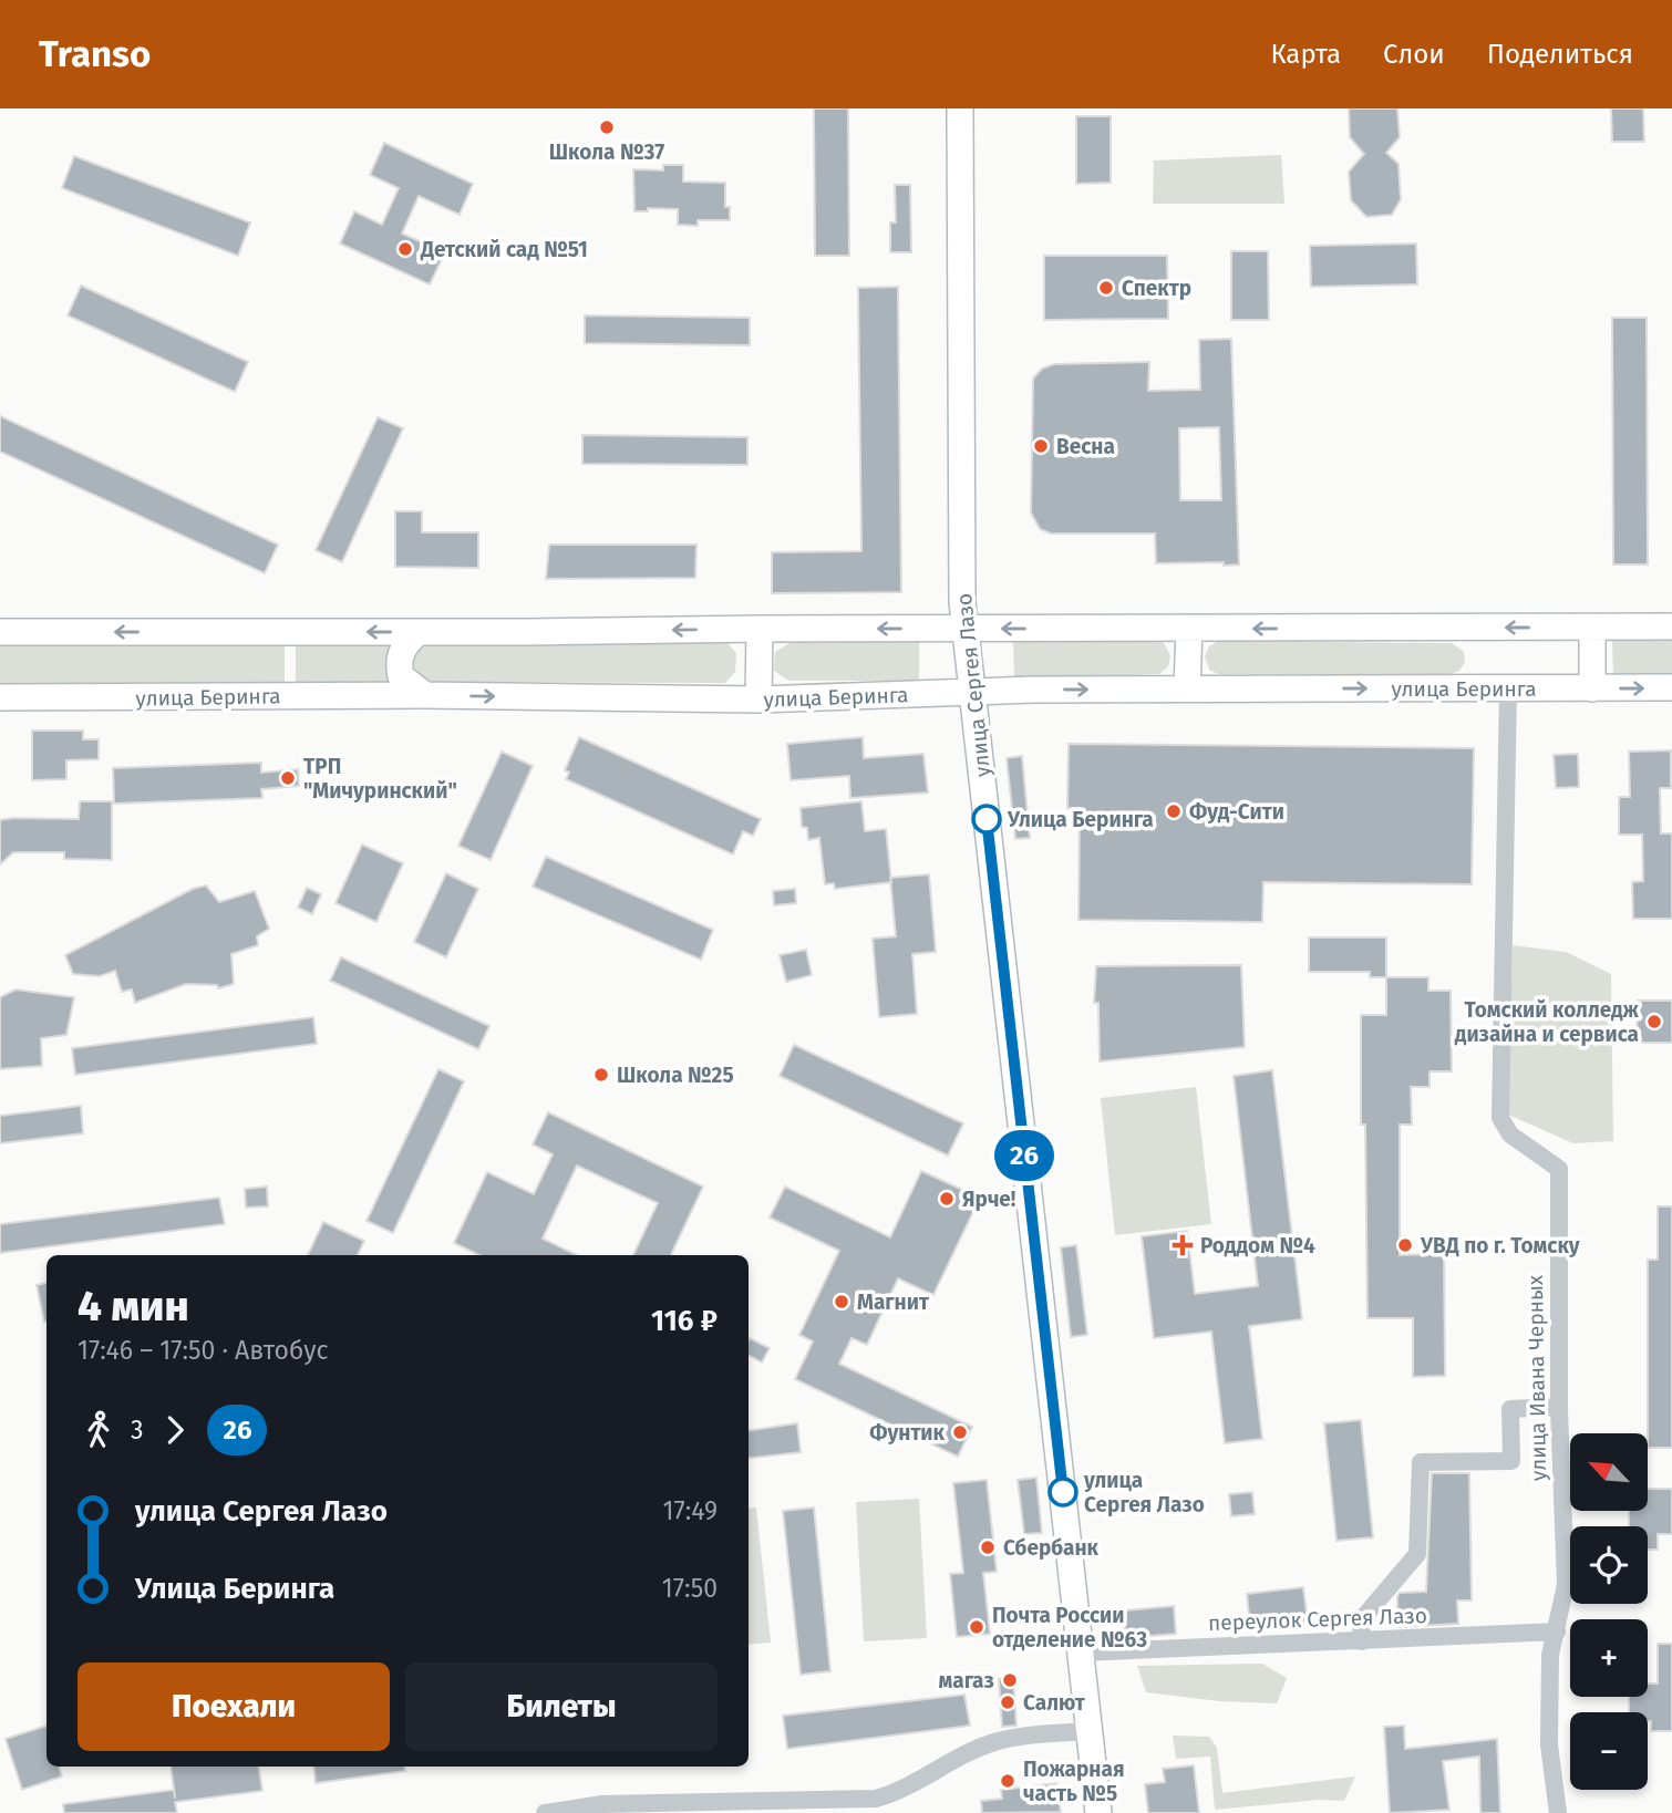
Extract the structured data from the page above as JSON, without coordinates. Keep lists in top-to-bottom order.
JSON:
{
  "streets": {
    "street": [
      "улица Сергея Лазо",
      "улица Беринга",
      "улица Ивана Черных",
      "переулок Сергея Лазо"
    ]
  },
  "crossings": [
    ["улица Сергея Лазо", "улица Беринга"],
    ["улица Сергея Лазо", "переулок Сергея Лазо"],
    ["улица Беринга", "улица Ивана Черных"],
    ["улица Ивана Черных", "переулок Сергея Лазо"]
  ],
  "places": {
    "other": [
      "Школа №37",
      "Детский сад №51",
      "Спектр",
      "Весна",
      "ТРП \"Мичуринский\"",
      "Фуд-Сити",
      "Улица Беринга",
      "Томский колледж дизайна и сервиса",
      "Школа №25",
      "Ярче!",
      "УВД по г. Томску",
      "Магнит",
      "Фунтик",
      "улица Сергея Лазо",
      "Сбербанк",
      "Почта России отделение №63",
      "магаз",
      "Салют",
      "Пожарная часть №5"
    ],
    "health": ["Роддом №4"]
  },
  "lines": ["bus line 26"],
  "north": "top left",
  "page": {
    "header": "Transo",
    "nav": ["Карта", "Слои", "Поделиться"],
    "on_map": "26",
    "heading": ["4 мин", "17:46 – 17:50 · Автобус", "116 ₽"],
    "legs": ["3", "26"],
    "map_buttons": ["+", "−"],
    "list": [
      {
        "name": "улица Сергея Лазо",
        "value": "17:49"
      },
      {
        "name": "Улица Беринга",
        "value": "17:50"
      }
    ],
    "buttons": ["Поехали", "Билеты"]
  }
}
